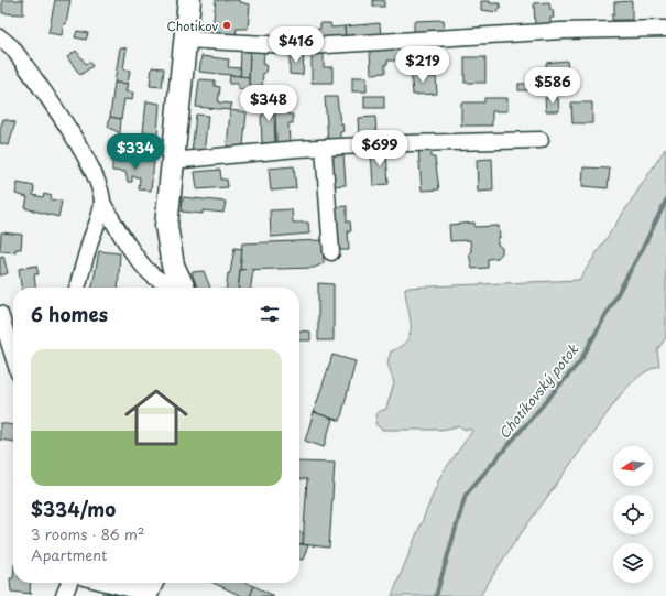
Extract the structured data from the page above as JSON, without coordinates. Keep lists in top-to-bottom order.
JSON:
{
  "water": ["Chotíkovský potok"],
  "places": ["Chotíkov"],
  "north": "left",
  "page": {
    "price": [
      "$416",
      "$219",
      "$586",
      "$348",
      "$699",
      "$334"
    ],
    "heading": "6 homes",
    "list": [
      {
        "name": "$334/mo",
        "note": "3 rooms · 86 m² · Apartment"
      }
    ]
  }
}
